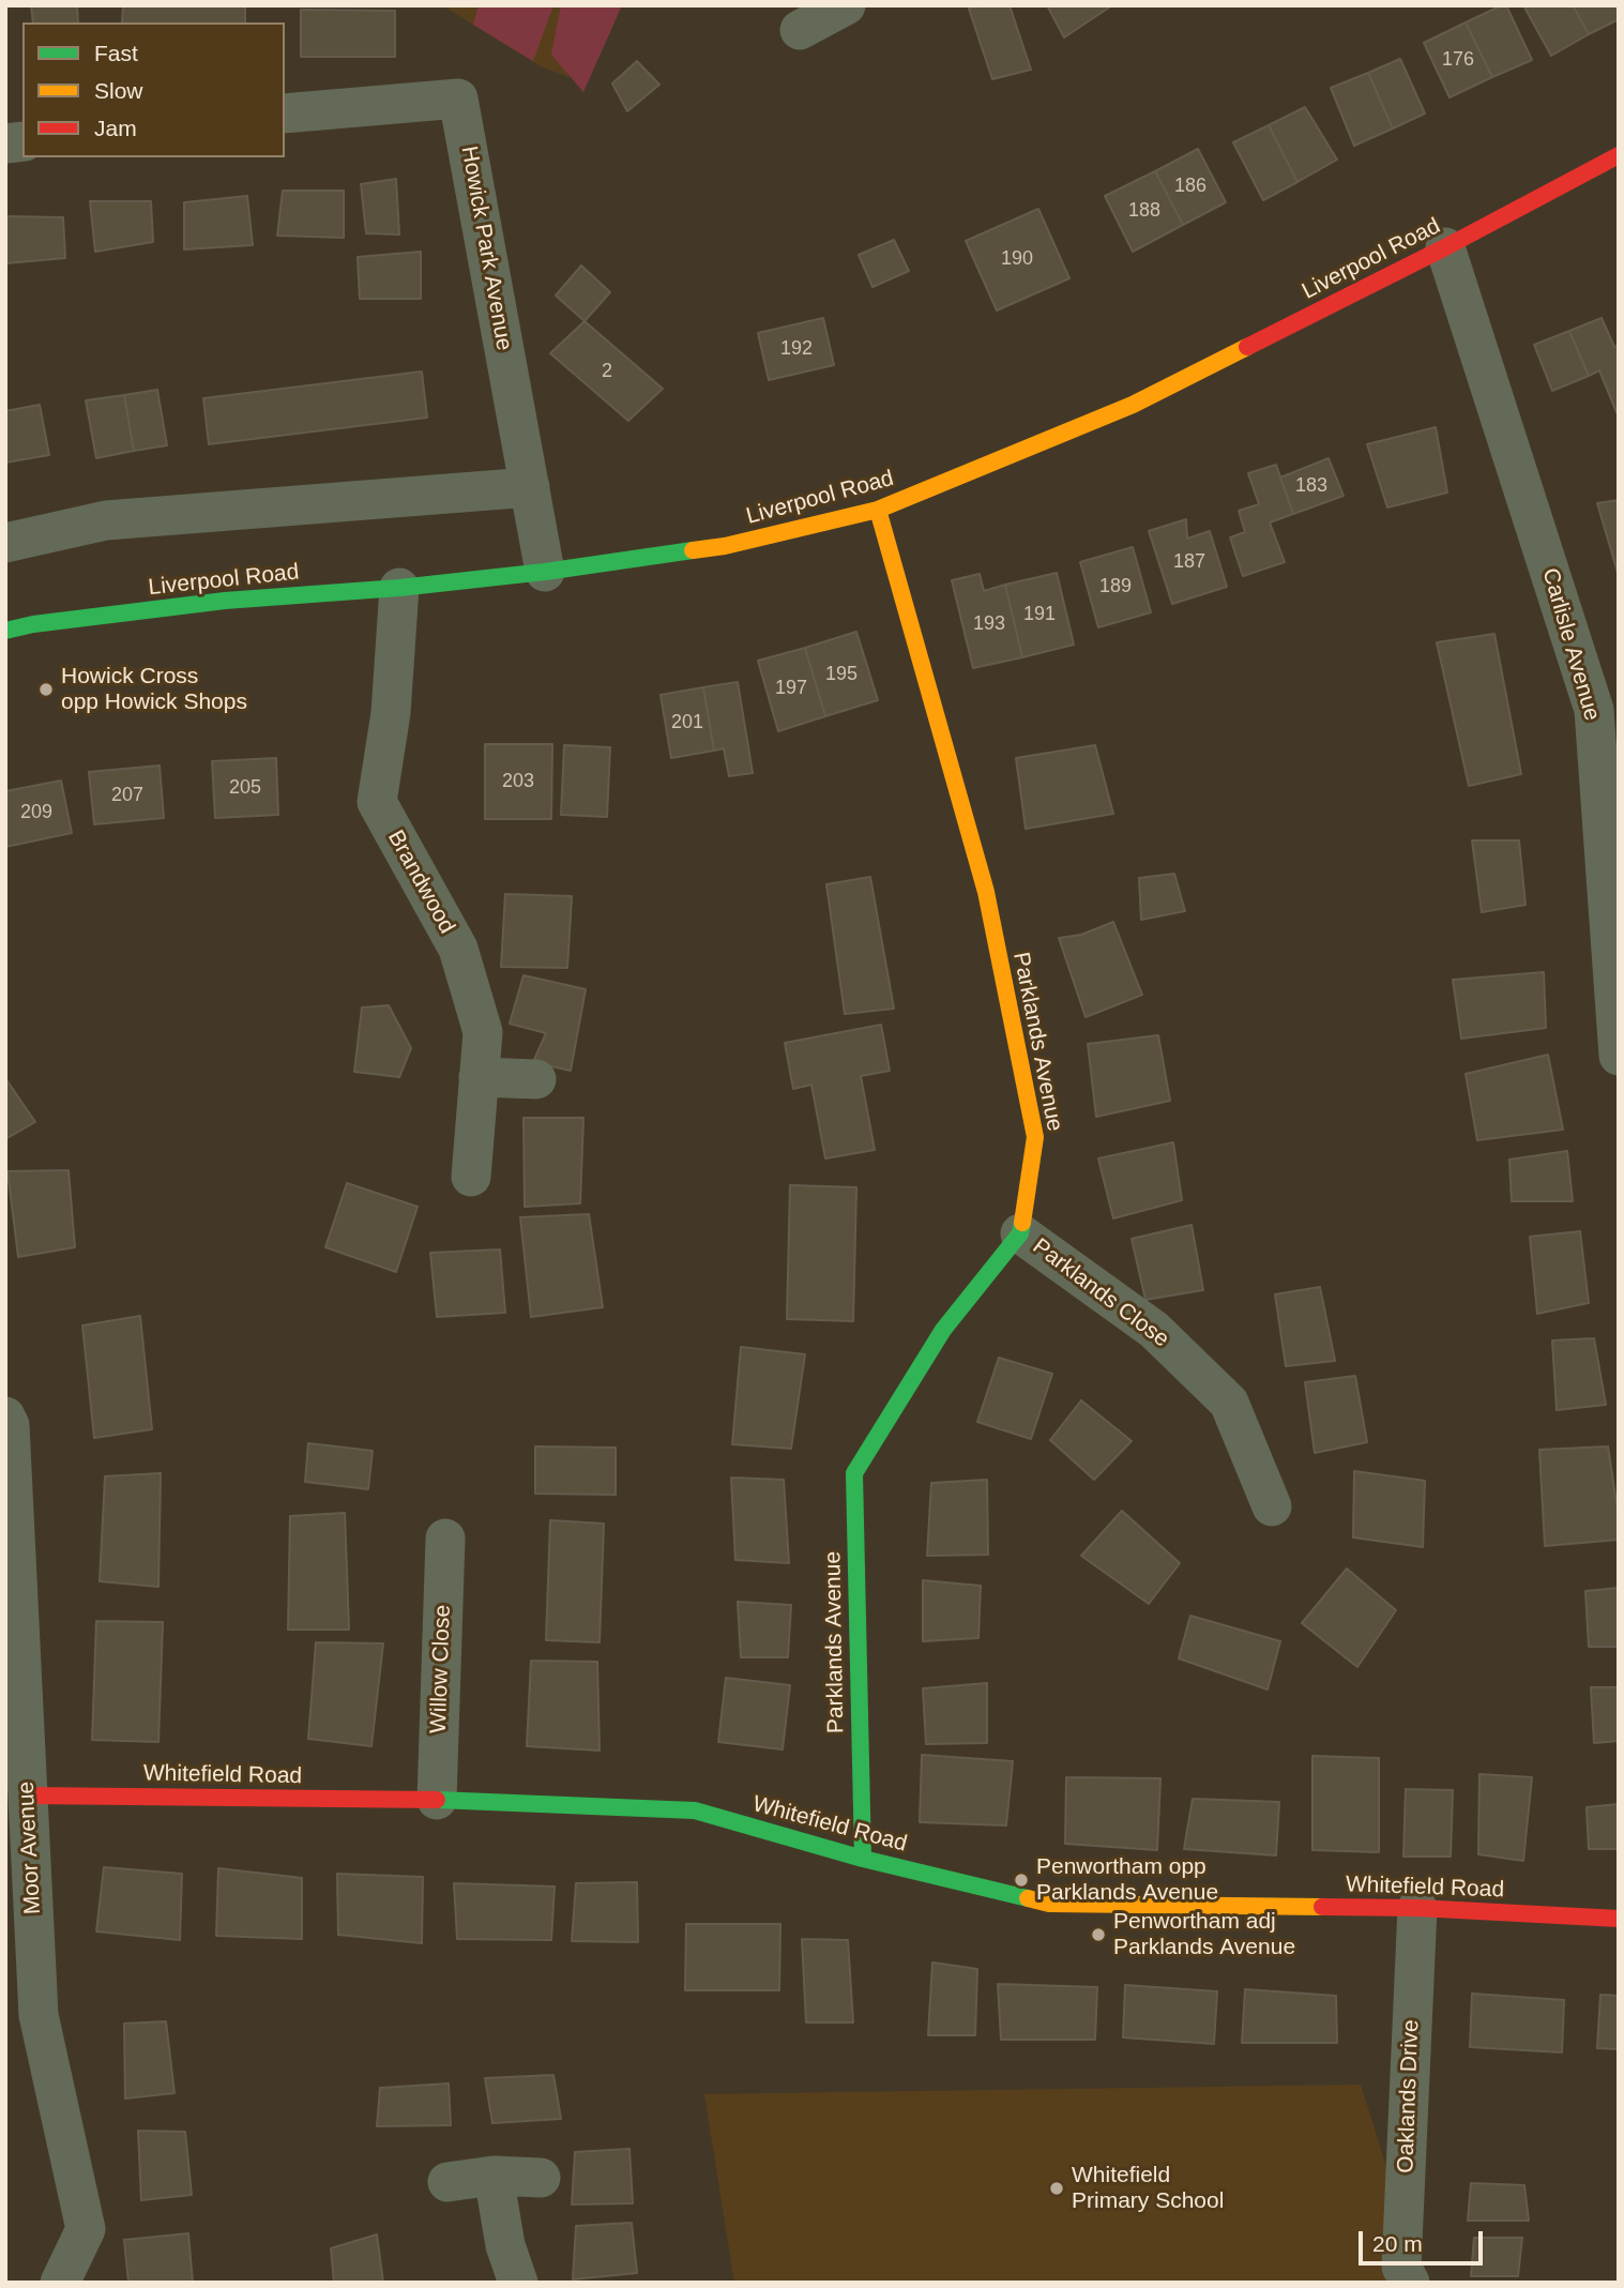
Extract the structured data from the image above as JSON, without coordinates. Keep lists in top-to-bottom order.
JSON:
{
  "streets": {
    "street": [
      "Howick Park Avenue",
      "Liverpool Road",
      "Carlisle Avenue",
      "Brandwood",
      "Parklands Avenue",
      "Parklands Close",
      "Willow Close",
      "Whitefield Road",
      "Moor Avenue",
      "Oaklands Drive"
    ]
  },
  "crossings": [
    ["Howick Park Avenue", "Liverpool Road"],
    ["Liverpool Road", "Carlisle Avenue"],
    ["Liverpool Road", "Brandwood"],
    ["Liverpool Road", "Parklands Avenue"],
    ["Parklands Avenue", "Parklands Close"],
    ["Parklands Avenue", "Whitefield Road"],
    ["Willow Close", "Whitefield Road"],
    ["Whitefield Road", "Moor Avenue"],
    ["Whitefield Road", "Oaklands Drive"]
  ],
  "places": [
    "Howick Cross opp Howick Shops",
    "Penwortham opp Parklands Avenue",
    "Penwortham adj Parklands Avenue",
    "Whitefield Primary School"
  ],
  "house_numbers": [
    "176",
    "186",
    "188",
    "190",
    "192",
    "2",
    "183",
    "187",
    "189",
    "191",
    "193",
    "195",
    "197",
    "201",
    "203",
    "205",
    "207",
    "209"
  ],
  "legend": ["Fast", "Slow", "Jam"],
  "scale_bar": "20 m"
}
